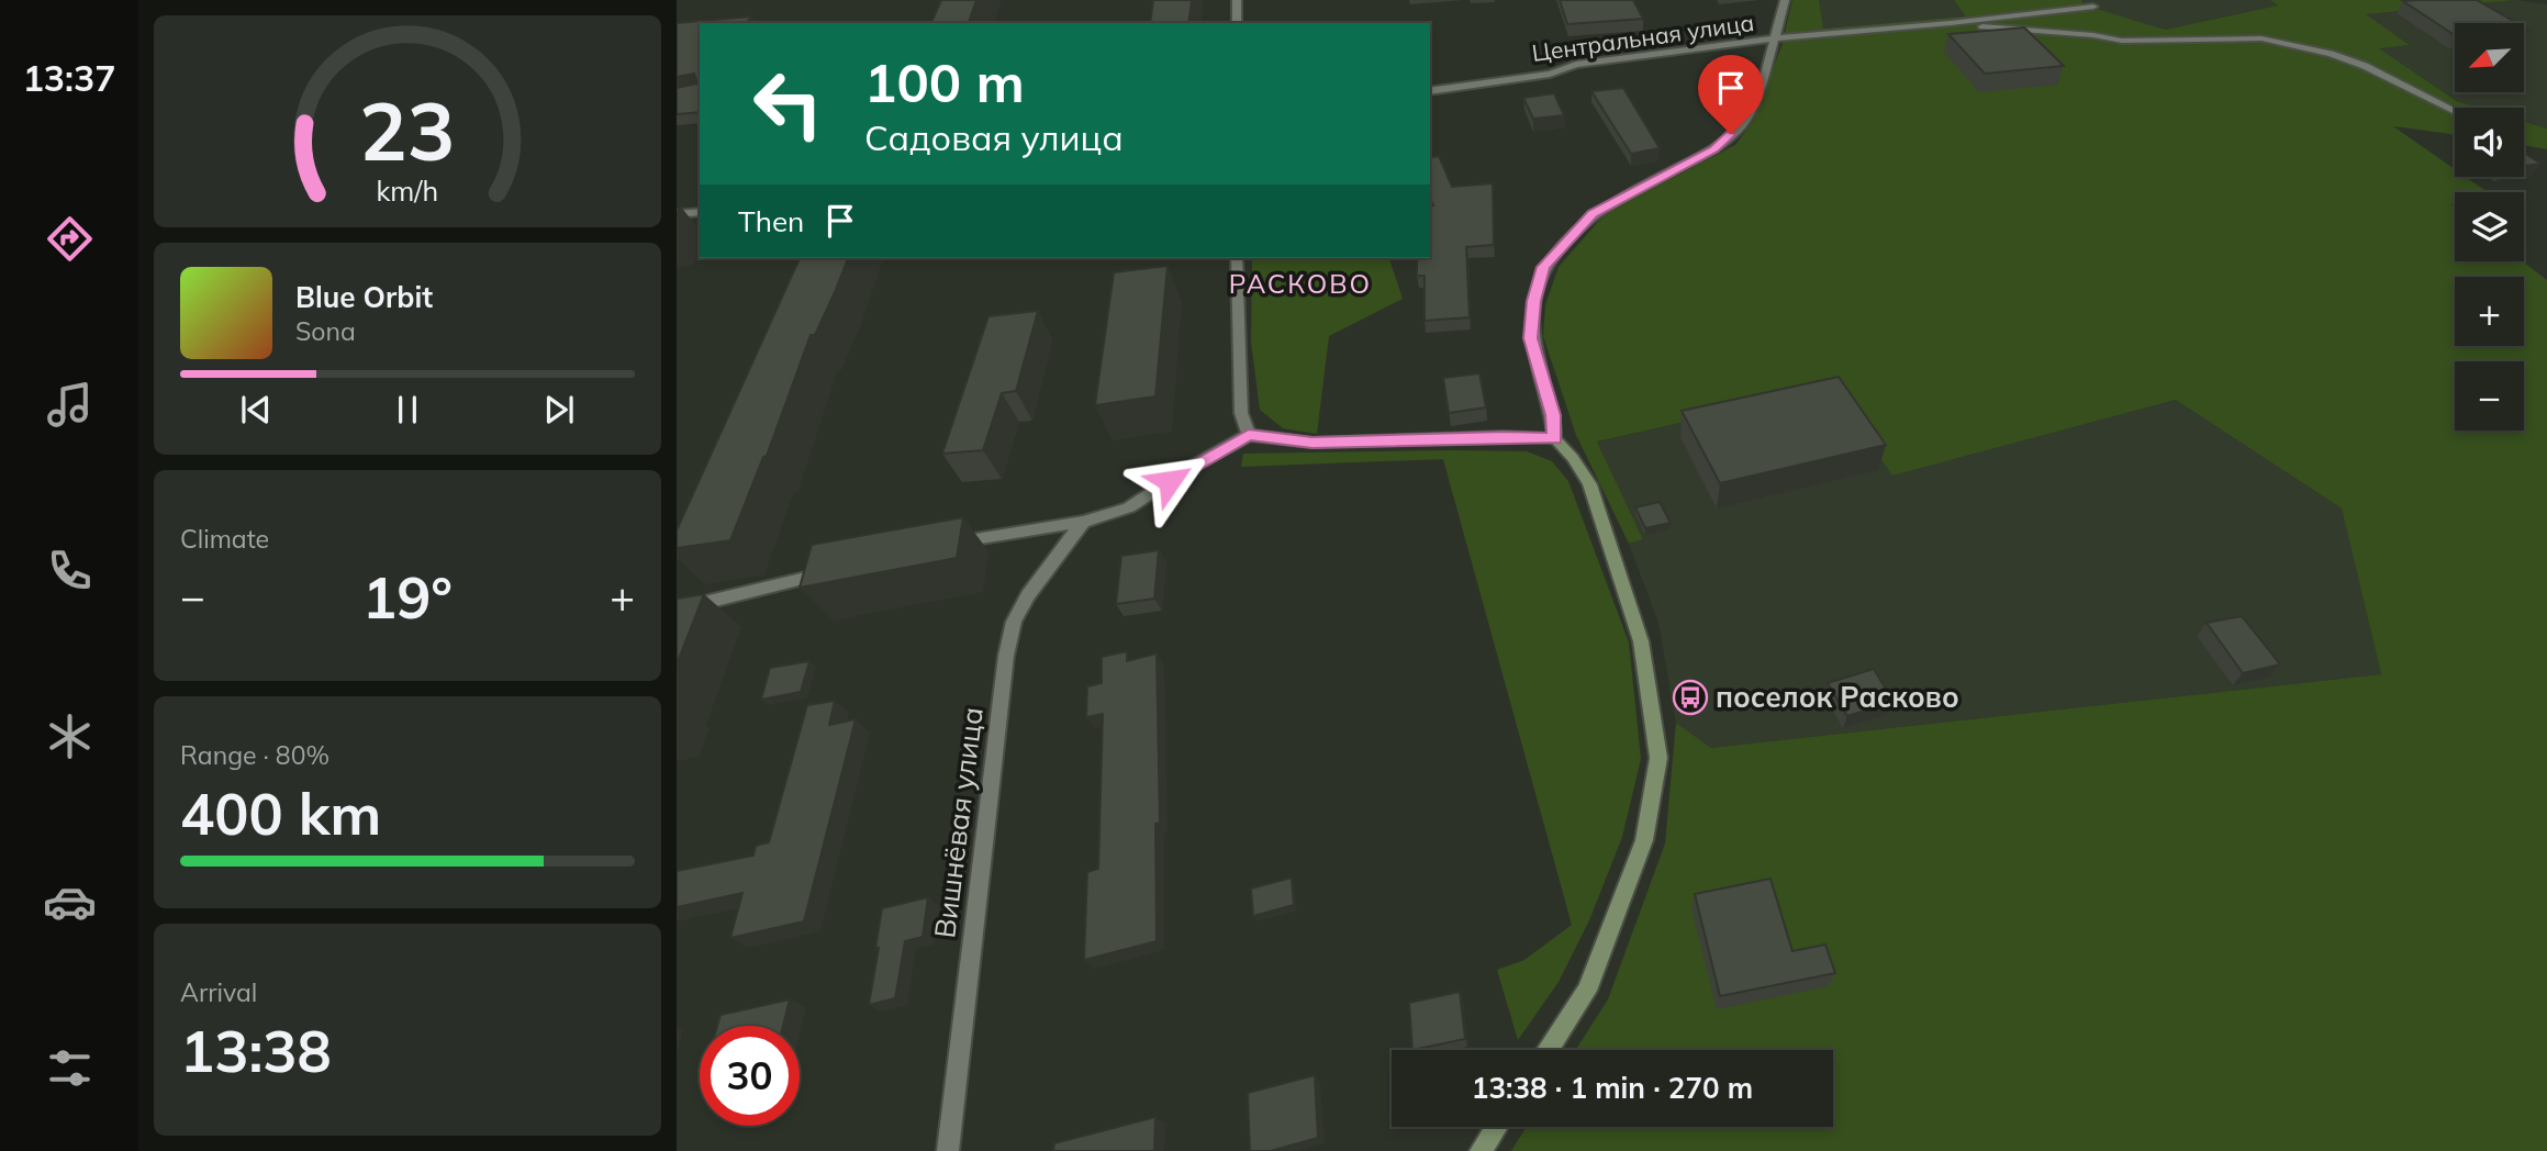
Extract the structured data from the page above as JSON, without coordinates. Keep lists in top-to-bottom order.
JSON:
{
  "streets": {
    "street": ["Центральная улица", "Вишнёвая улица"]
  },
  "districts": ["РАСКОВО"],
  "places": {
    "bus stop": ["поселок Расково"]
  },
  "north": "bottom left",
  "page": {
    "tabs": "13:37",
    "map_buttons": ["+", "−"],
    "turn": ["100 m", "Садовая улица"],
    "then": "Then",
    "song": ["Blue Orbit", "Sona"],
    "tile": [
      "Climate",
      ["Range · 80%", "400 km"],
      ["Arrival", "13:38"]
    ],
    "heat": ["−", "19°", "+"],
    "limit": "30",
    "trip": "13:38 · 1 min · 270 m",
    "gauge": ["23", "km/h"]
  }
}
